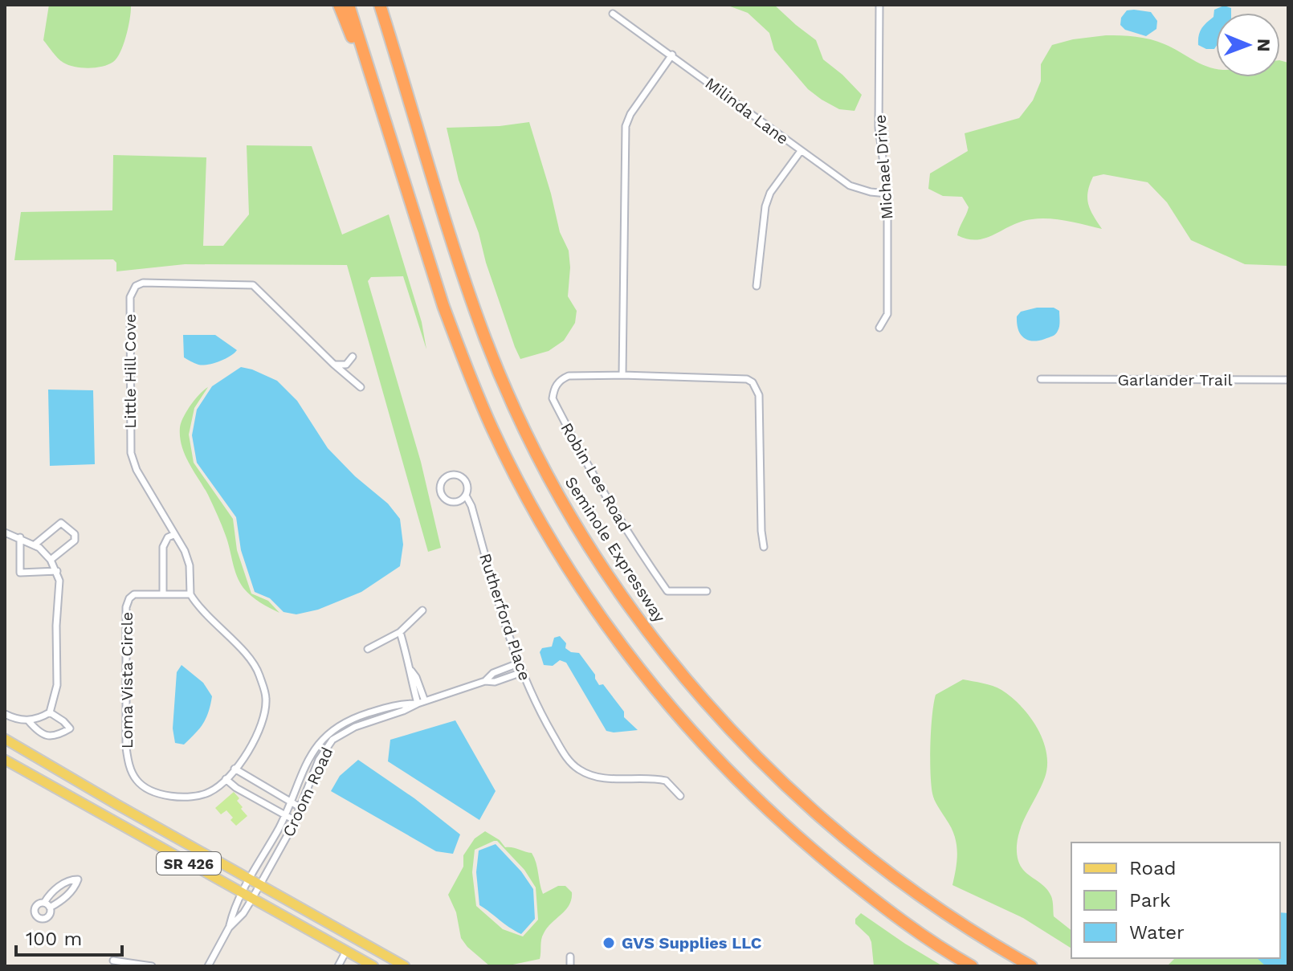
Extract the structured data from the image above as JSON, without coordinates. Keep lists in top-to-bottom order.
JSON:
{
  "streets": {
    "highway": ["Seminole Expressway"],
    "main road": ["SR 426"],
    "street": [
      "Milinda Lane",
      "Michael Drive",
      "Little Hill Cove",
      "Garlander Trail",
      "Robin Lee Road",
      "Rutherford Place",
      "Loma Vista Circle",
      "Croom Road"
    ]
  },
  "crossings": [
    ["Milinda Lane", "Michael Drive"],
    ["Little Hill Cove", "Loma Vista Circle"],
    ["Croom Road", "SR 426"]
  ],
  "places": ["GVS Supplies LLC"],
  "legend": ["Road", "Park", "Water"],
  "scale_bar": "100 m",
  "north": "right"
}
